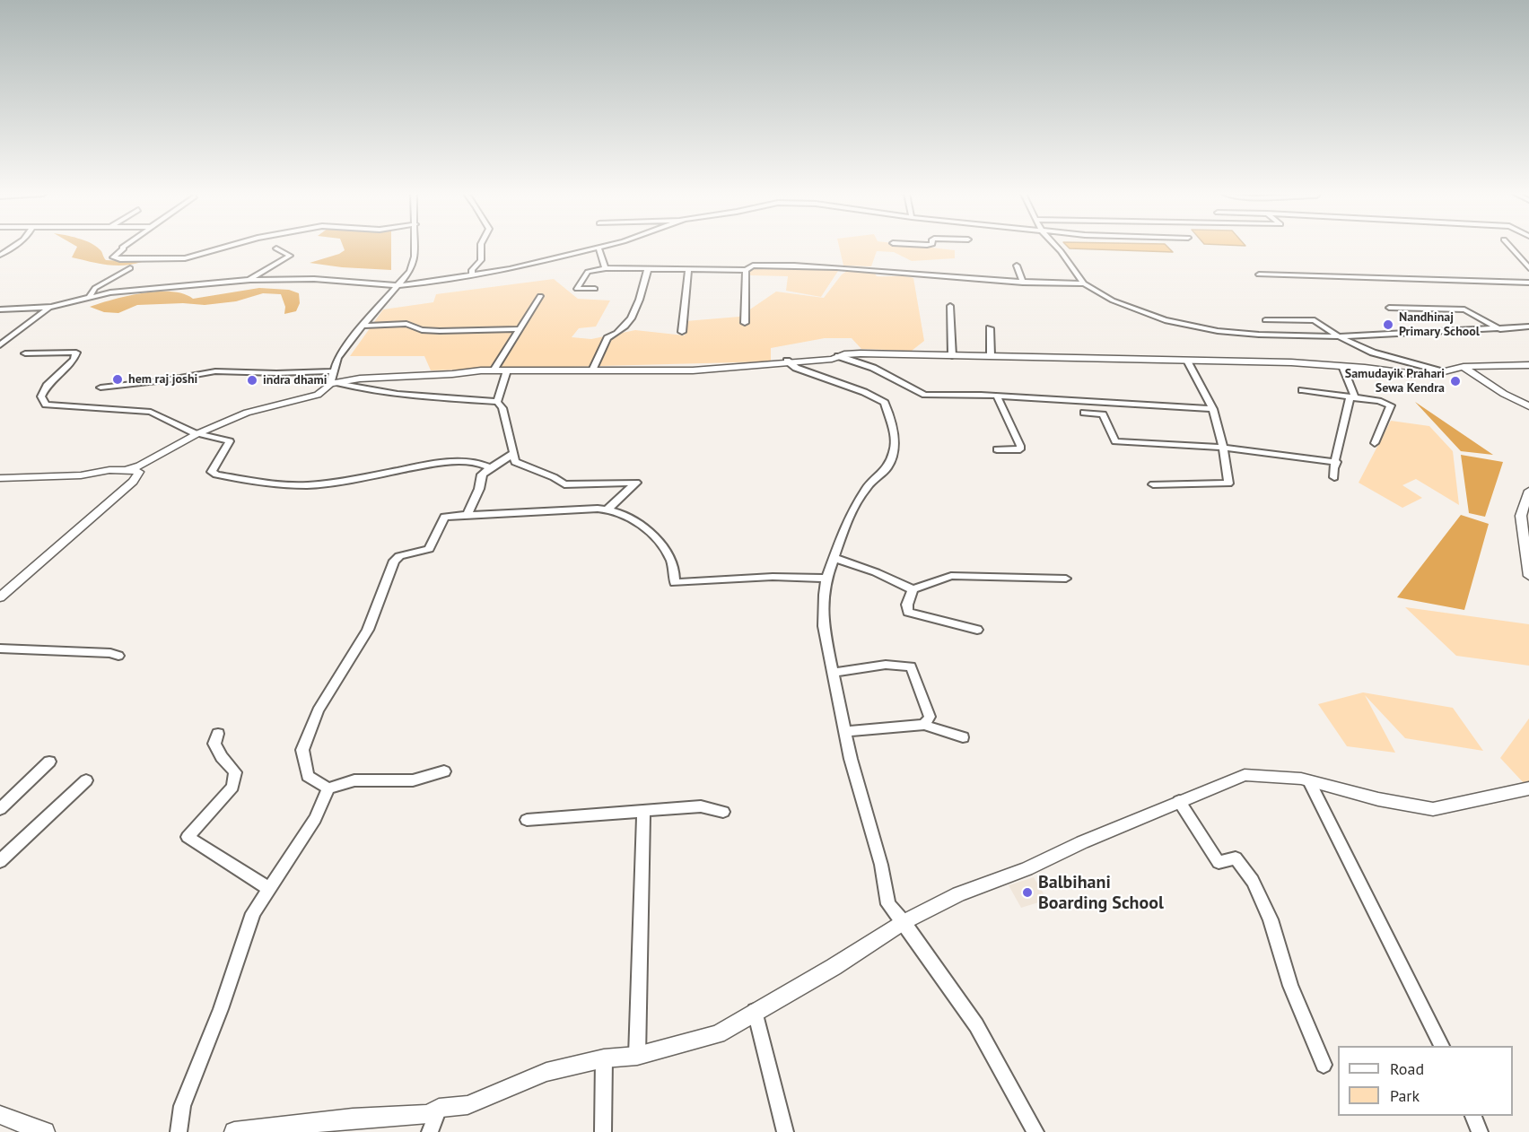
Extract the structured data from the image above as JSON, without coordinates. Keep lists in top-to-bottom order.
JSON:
{
  "places": [
    "Nandhinaj Primary School",
    "hem raj joshi",
    "indra dhami",
    "Samudayik Prahari Sewa Kendra",
    "Balbihani Boarding School"
  ],
  "legend": ["Road", "Park"]
}
